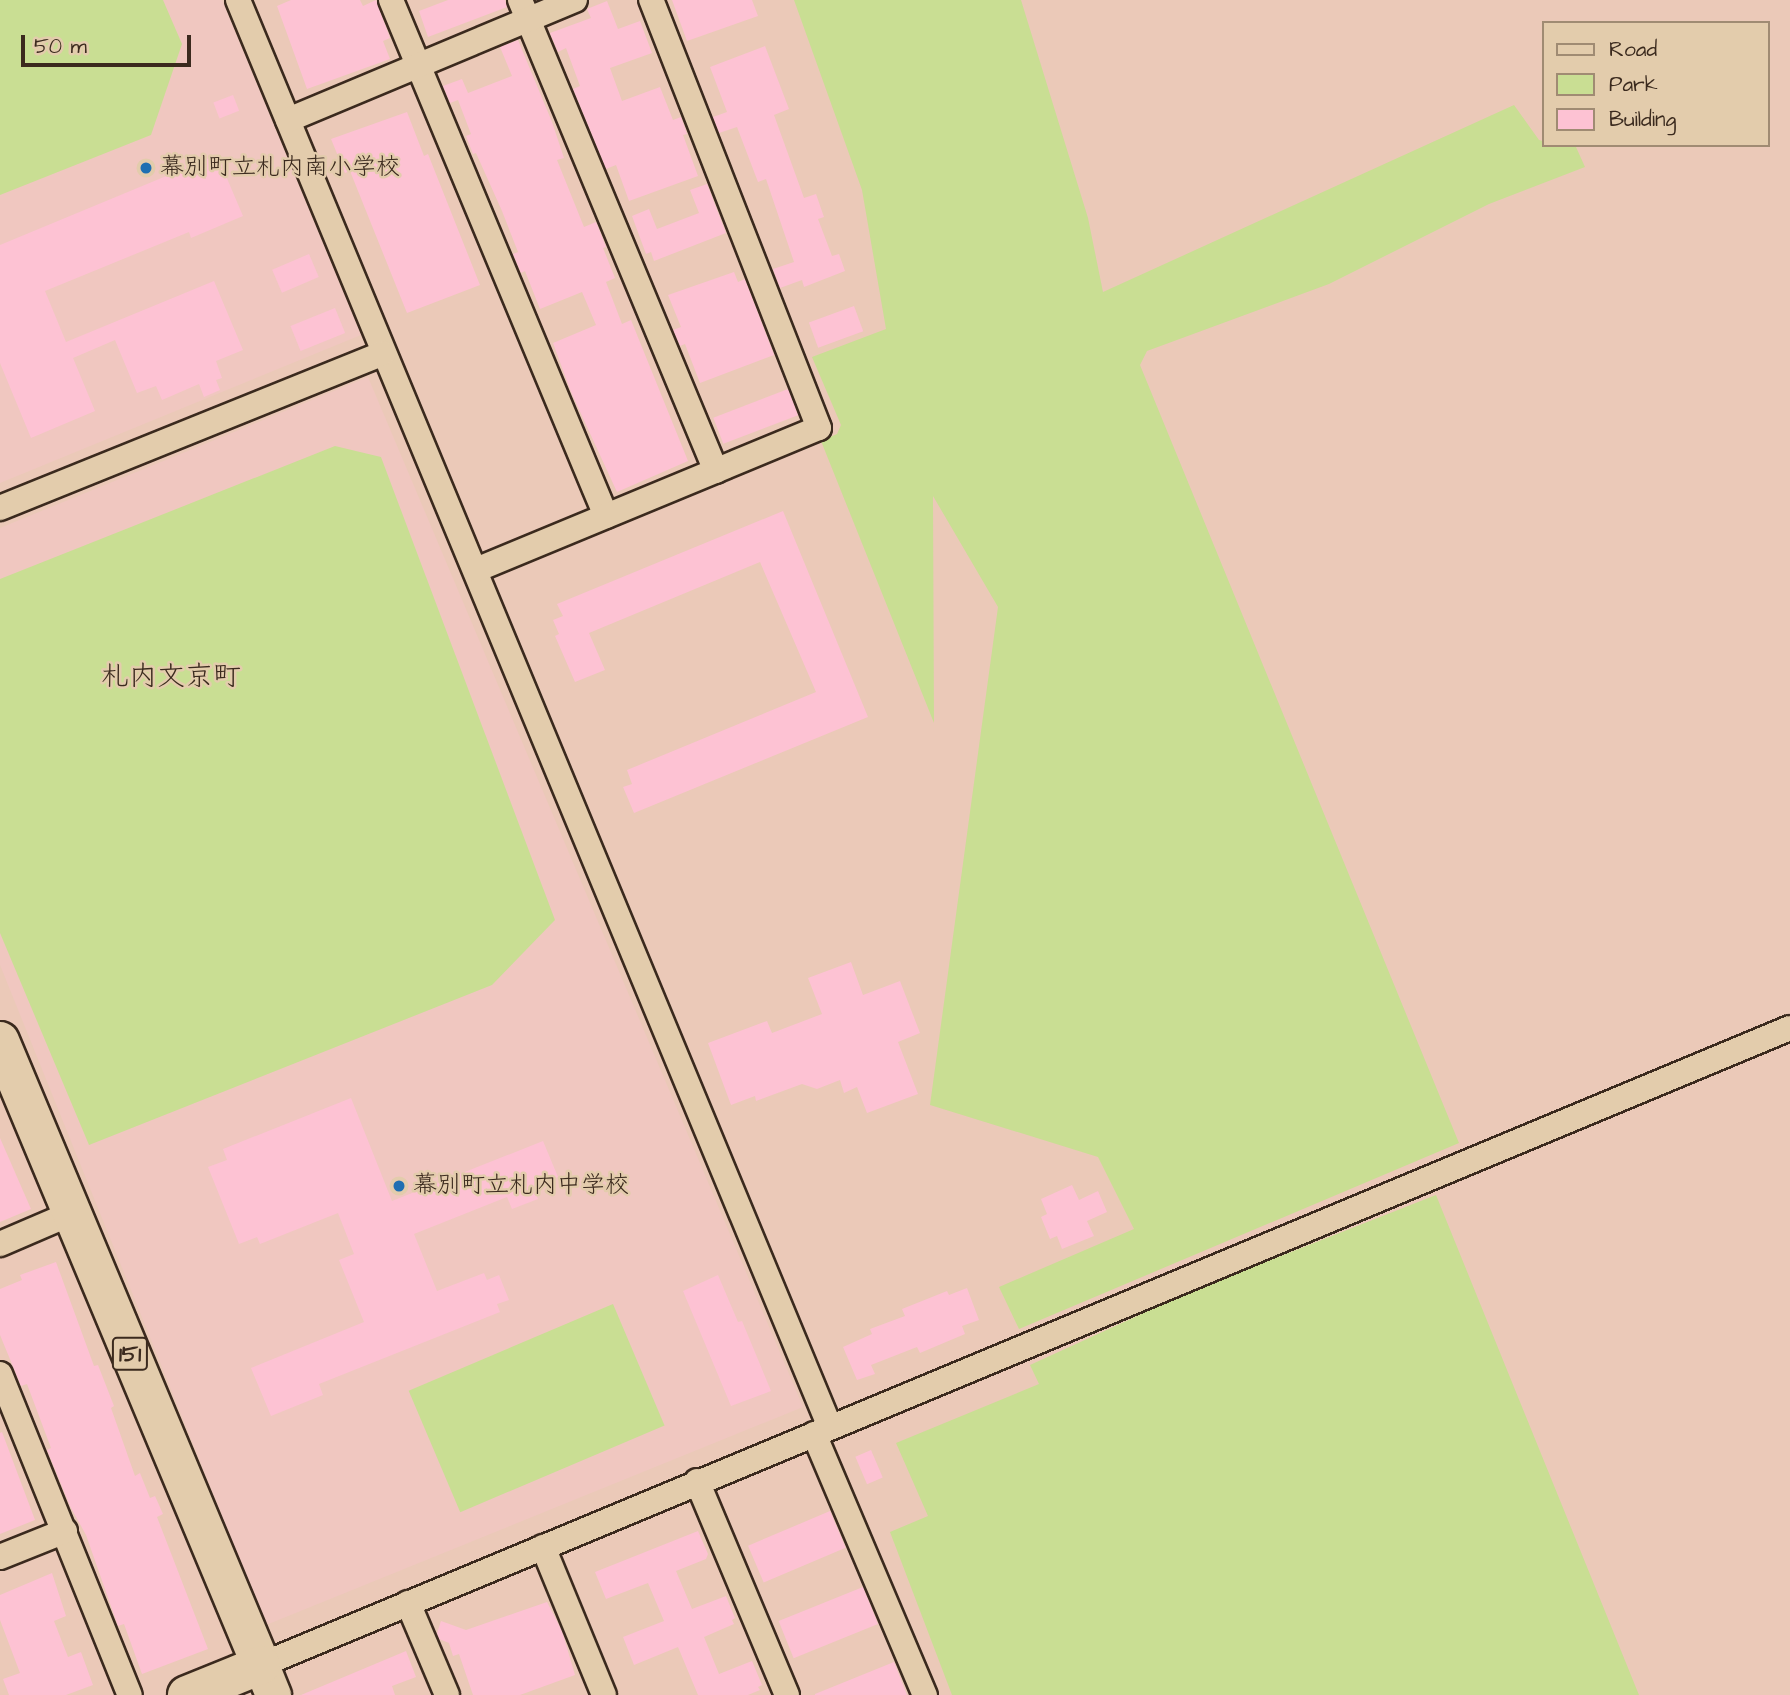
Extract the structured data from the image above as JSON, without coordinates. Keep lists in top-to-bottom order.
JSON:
{
  "streets": {
    "main road": ["151"]
  },
  "districts": ["札内文京町"],
  "places": ["幕別町立札内南小学校", "幕別町立札内中学校"],
  "legend": ["Road", "Park", "Building"],
  "scale_bar": "50 m"
}
